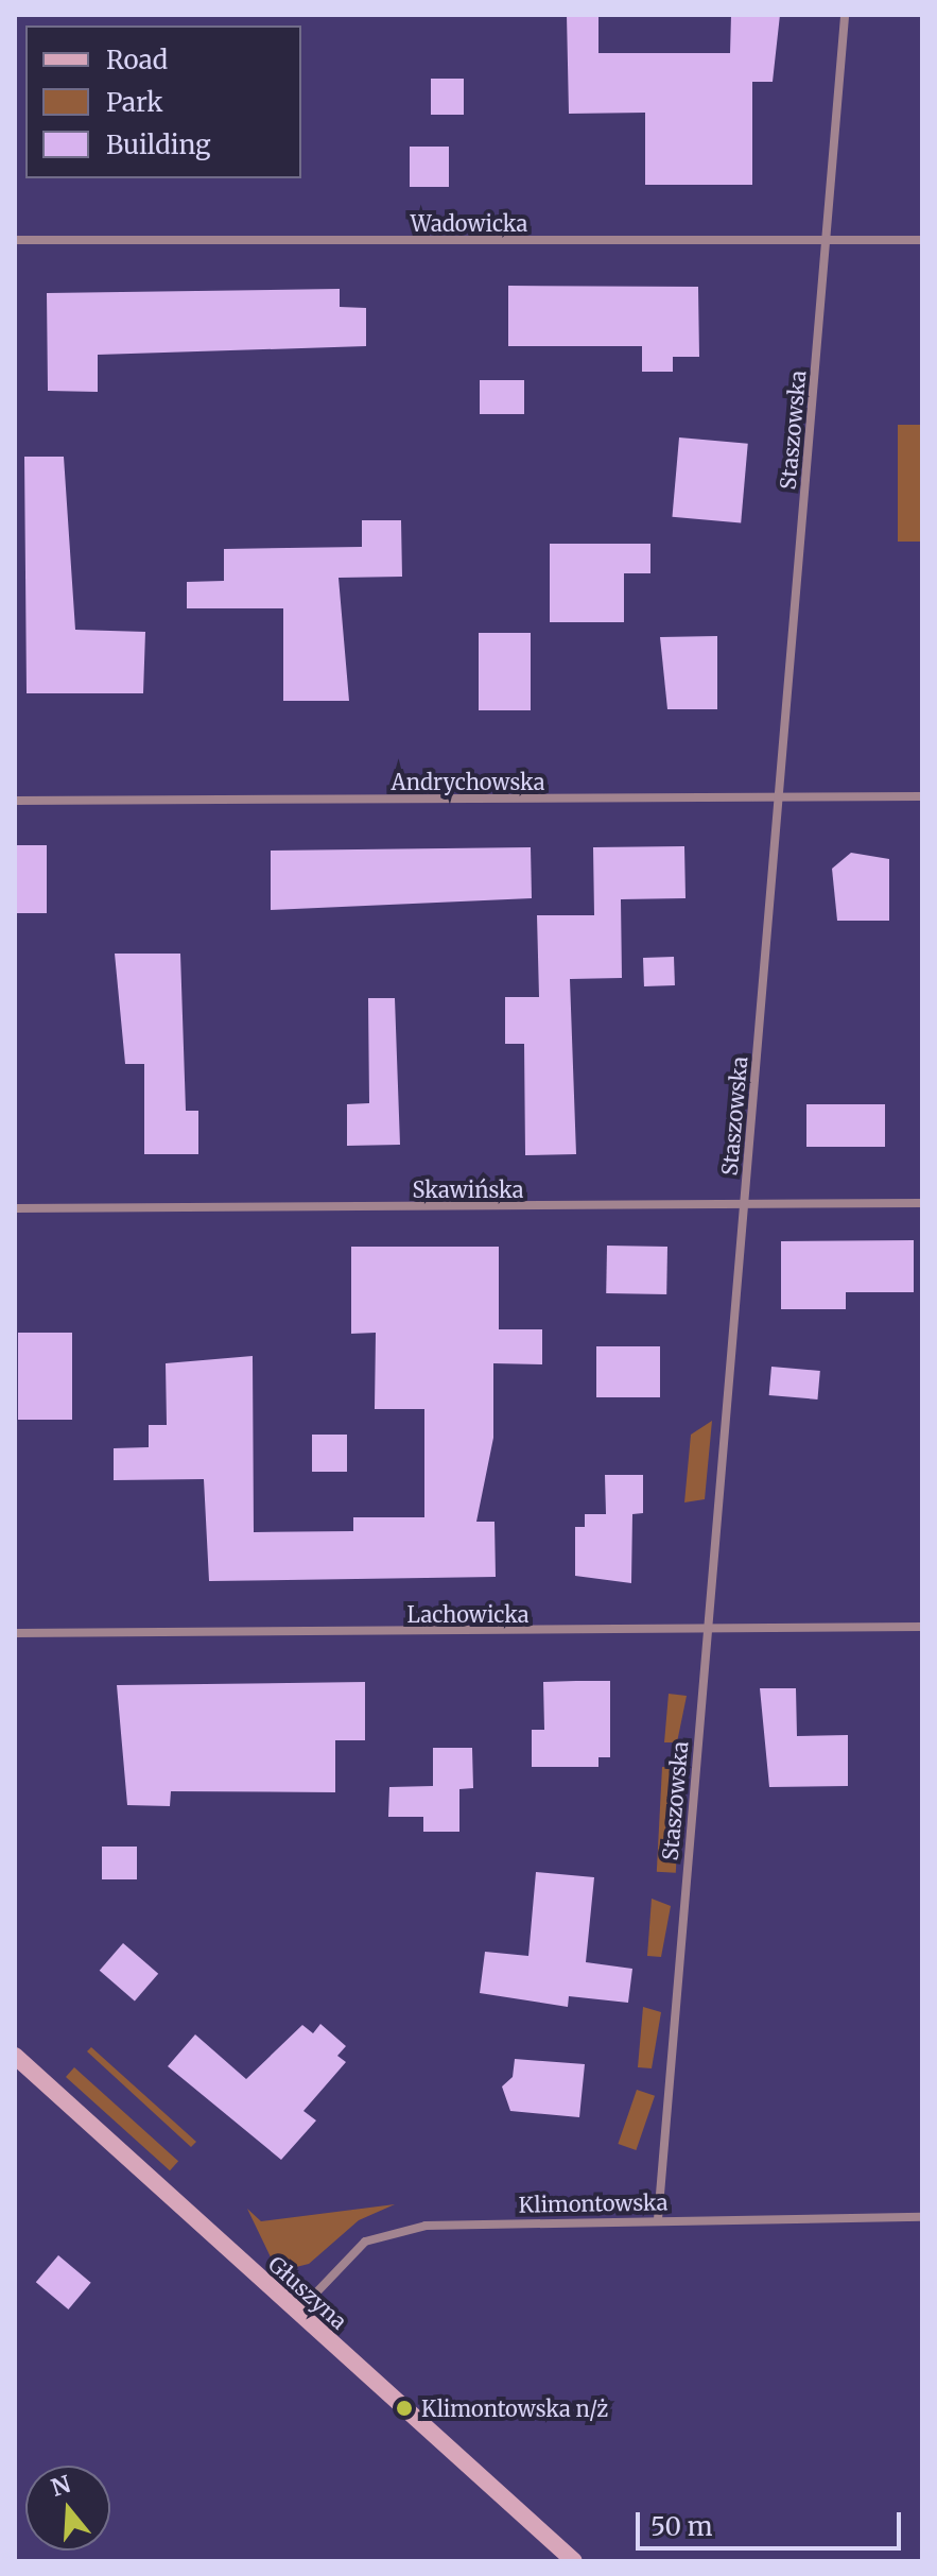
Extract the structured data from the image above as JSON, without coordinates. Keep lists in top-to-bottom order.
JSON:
{
  "streets": {
    "street": [
      "Wadowicka",
      "Staszowska",
      "Andrychowska",
      "Skawińska",
      "Lachowicka",
      "Klimontowska",
      "Głuszyna"
    ]
  },
  "crossings": [
    ["Wadowicka", "Staszowska"],
    ["Staszowska", "Andrychowska"],
    ["Staszowska", "Skawińska"],
    ["Staszowska", "Lachowicka"],
    ["Staszowska", "Klimontowska"],
    ["Klimontowska", "Głuszyna"]
  ],
  "places": ["Klimontowska n/ż"],
  "legend": ["Road", "Park", "Building"],
  "scale_bar": "50 m",
  "north": "top"
}
